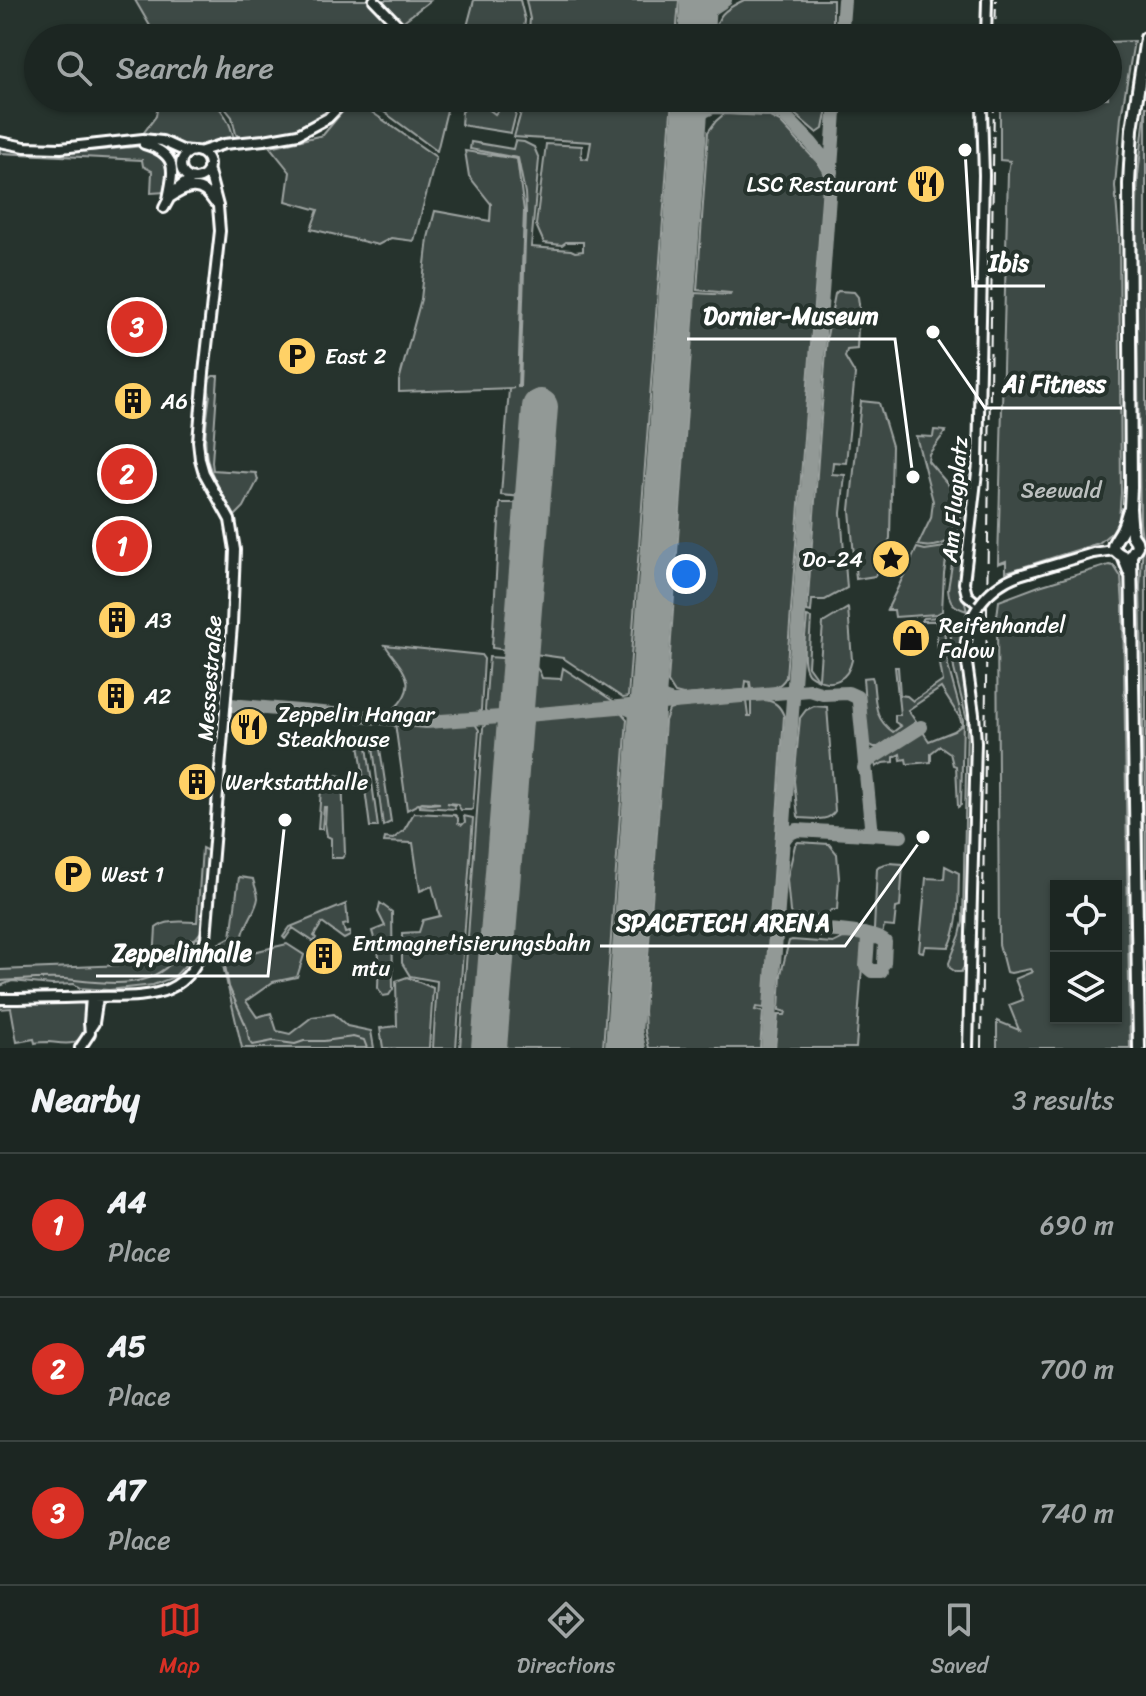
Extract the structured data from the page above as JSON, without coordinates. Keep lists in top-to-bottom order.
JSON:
{
  "streets": {
    "street": ["Am Flugplatz", "Messestraße"]
  },
  "parks": ["Seewald"],
  "places": {
    "other": [
      "Ibis",
      "Ai Fitness",
      "Dornier-Museum",
      "Zeppelinhalle",
      "SPACETECH ARENA"
    ],
    "restaurant": ["LSC Restaurant", "Zeppelin Hangar Steakhouse"],
    "parking": ["East 2", "West 1"],
    "building": [
      "A6",
      "A3",
      "A2",
      "Werkstatthalle",
      "Entmagnetisierungsbahn mtu"
    ],
    "place": ["Do-24"],
    "shop": ["Reifenhandel Falow"]
  },
  "page": {
    "search": "Search here",
    "pins": ["3", "2", "1"],
    "heading": ["Nearby", "3 results"],
    "list": [
      {
        "mark": "1",
        "name": "A4",
        "note": "Place",
        "value": "690 m"
      },
      {
        "mark": "2",
        "name": "A5",
        "note": "Place",
        "value": "700 m"
      },
      {
        "mark": "3",
        "name": "A7",
        "note": "Place",
        "value": "740 m"
      }
    ],
    "nav": ["Map", "Directions", "Saved"]
  }
}
